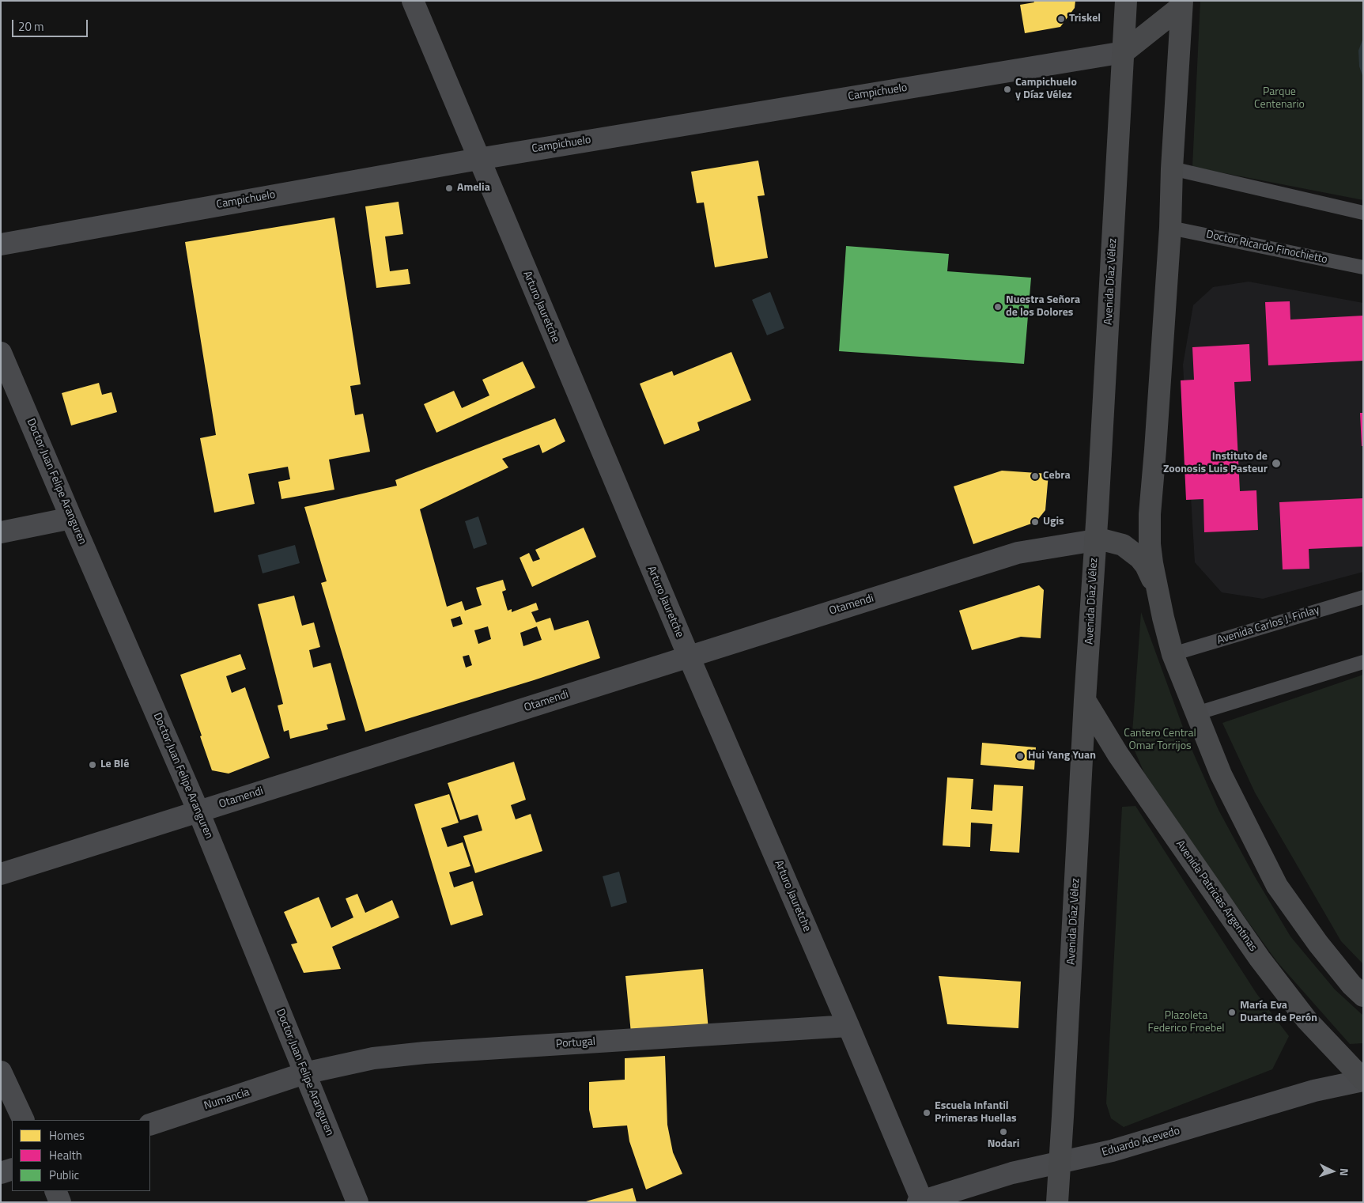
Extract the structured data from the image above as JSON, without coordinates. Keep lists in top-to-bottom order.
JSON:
{
  "streets": {
    "main road": ["Avenida Díaz Vélez", "Avenida Patricias Argentinas"],
    "street": [
      "Campichuelo",
      "Arturo Jauretche",
      "Doctor Juan Felipe Aranguren",
      "Otamendi",
      "Portugal",
      "Numancia",
      "Eduardo Acevedo"
    ],
    "lane": ["Doctor Ricardo Finochietto", "Avenida Carlos J. Finlay"]
  },
  "crossings": [
    ["Campichuelo", "Avenida Díaz Vélez"],
    ["Campichuelo", "Arturo Jauretche"],
    ["Avenida Díaz Vélez", "Otamendi"],
    ["Avenida Díaz Vélez", "Avenida Patricias Argentinas"],
    ["Avenida Díaz Vélez", "Eduardo Acevedo"],
    ["Arturo Jauretche", "Otamendi"],
    ["Arturo Jauretche", "Portugal"],
    ["Arturo Jauretche", "Eduardo Acevedo"],
    ["Doctor Juan Felipe Aranguren", "Otamendi"],
    ["Doctor Juan Felipe Aranguren", "Portugal"],
    ["Doctor Juan Felipe Aranguren", "Numancia"],
    ["Avenida Patricias Argentinas", "Eduardo Acevedo"],
    ["Portugal", "Numancia"]
  ],
  "parks": ["Parque Centenario", "Cantero Central Omar Torrijos", "Plazoleta Federico Froebel"],
  "places": [
    "Triskel",
    "Campichuelo y Díaz Vélez",
    "Amelia",
    "Nuestra Señora de los Dolores",
    "Instituto de Zoonosis Luis Pasteur",
    "Cebra",
    "Ugis",
    "Hui Yang Yuan",
    "Le Blé",
    "María Eva Duarte de Perón",
    "Escuela Infantil Primeras Huellas",
    "Nodari"
  ],
  "legend": ["Homes", "Health", "Public"],
  "scale_bar": "20 m",
  "north": "right"
}
